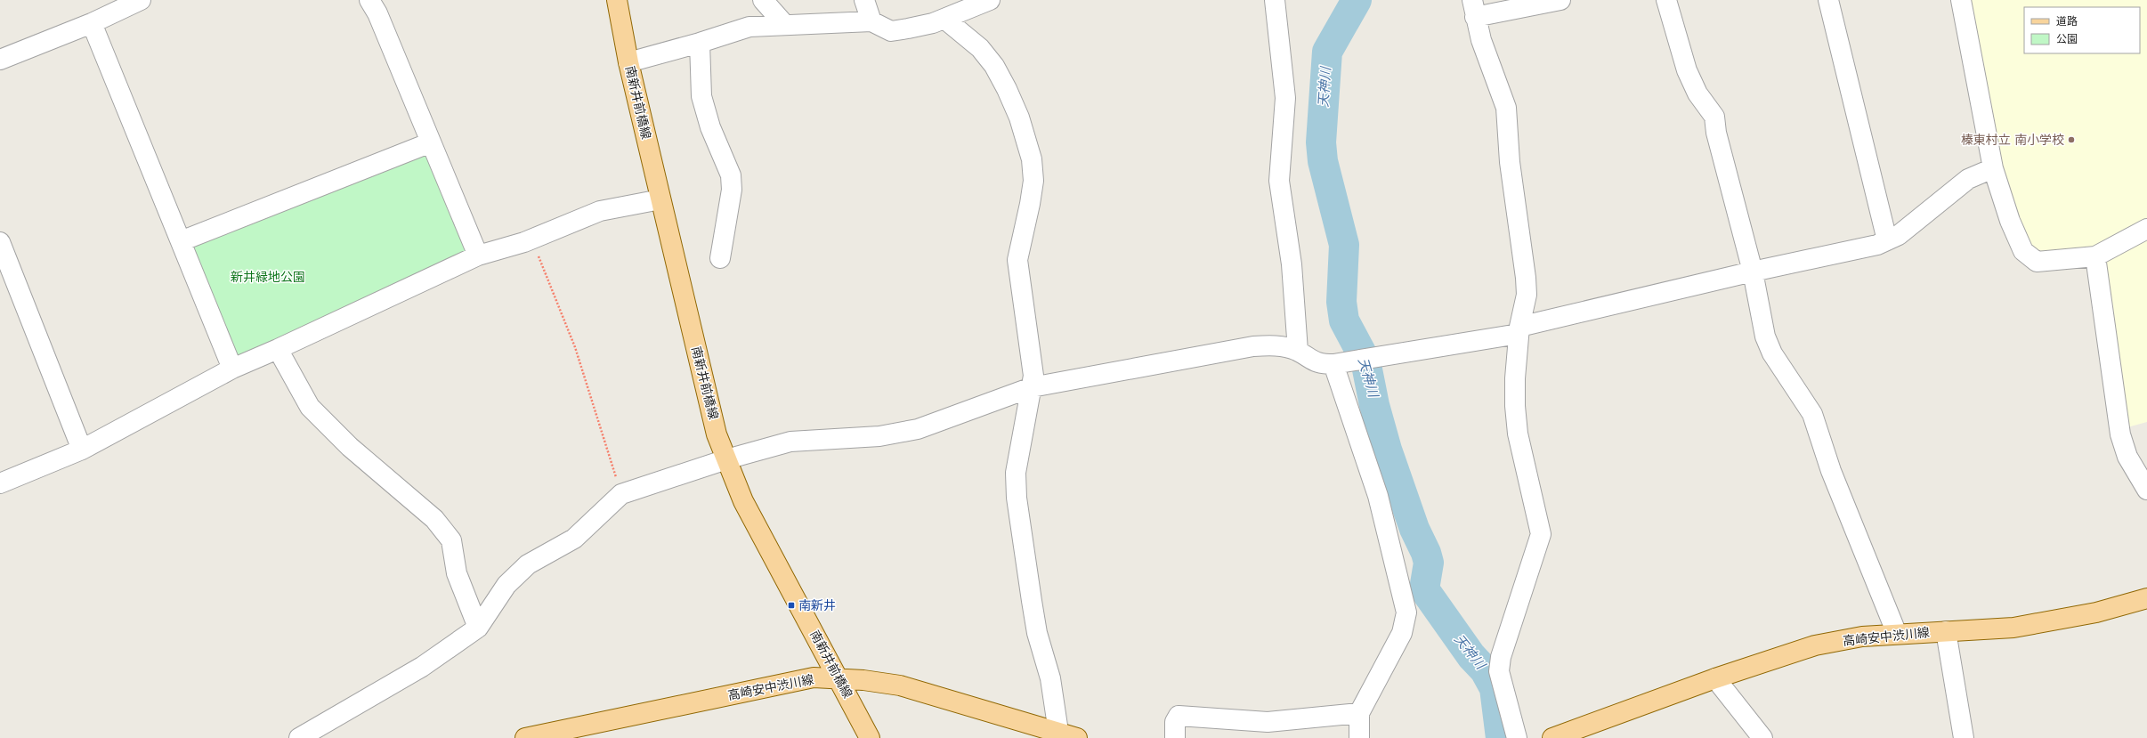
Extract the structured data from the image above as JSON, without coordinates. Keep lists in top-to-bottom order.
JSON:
{
  "streets": {
    "main road": ["南新井前橋線", "高崎安中渋川線"]
  },
  "crossings": [
    ["南新井前橋線", "高崎安中渋川線"]
  ],
  "water": ["天神川"],
  "parks": ["新井緑地公園"],
  "places": {
    "other": ["榛東村立 南小学校"],
    "transit": ["南新井"]
  },
  "legend": ["道路", "公園"]
}
